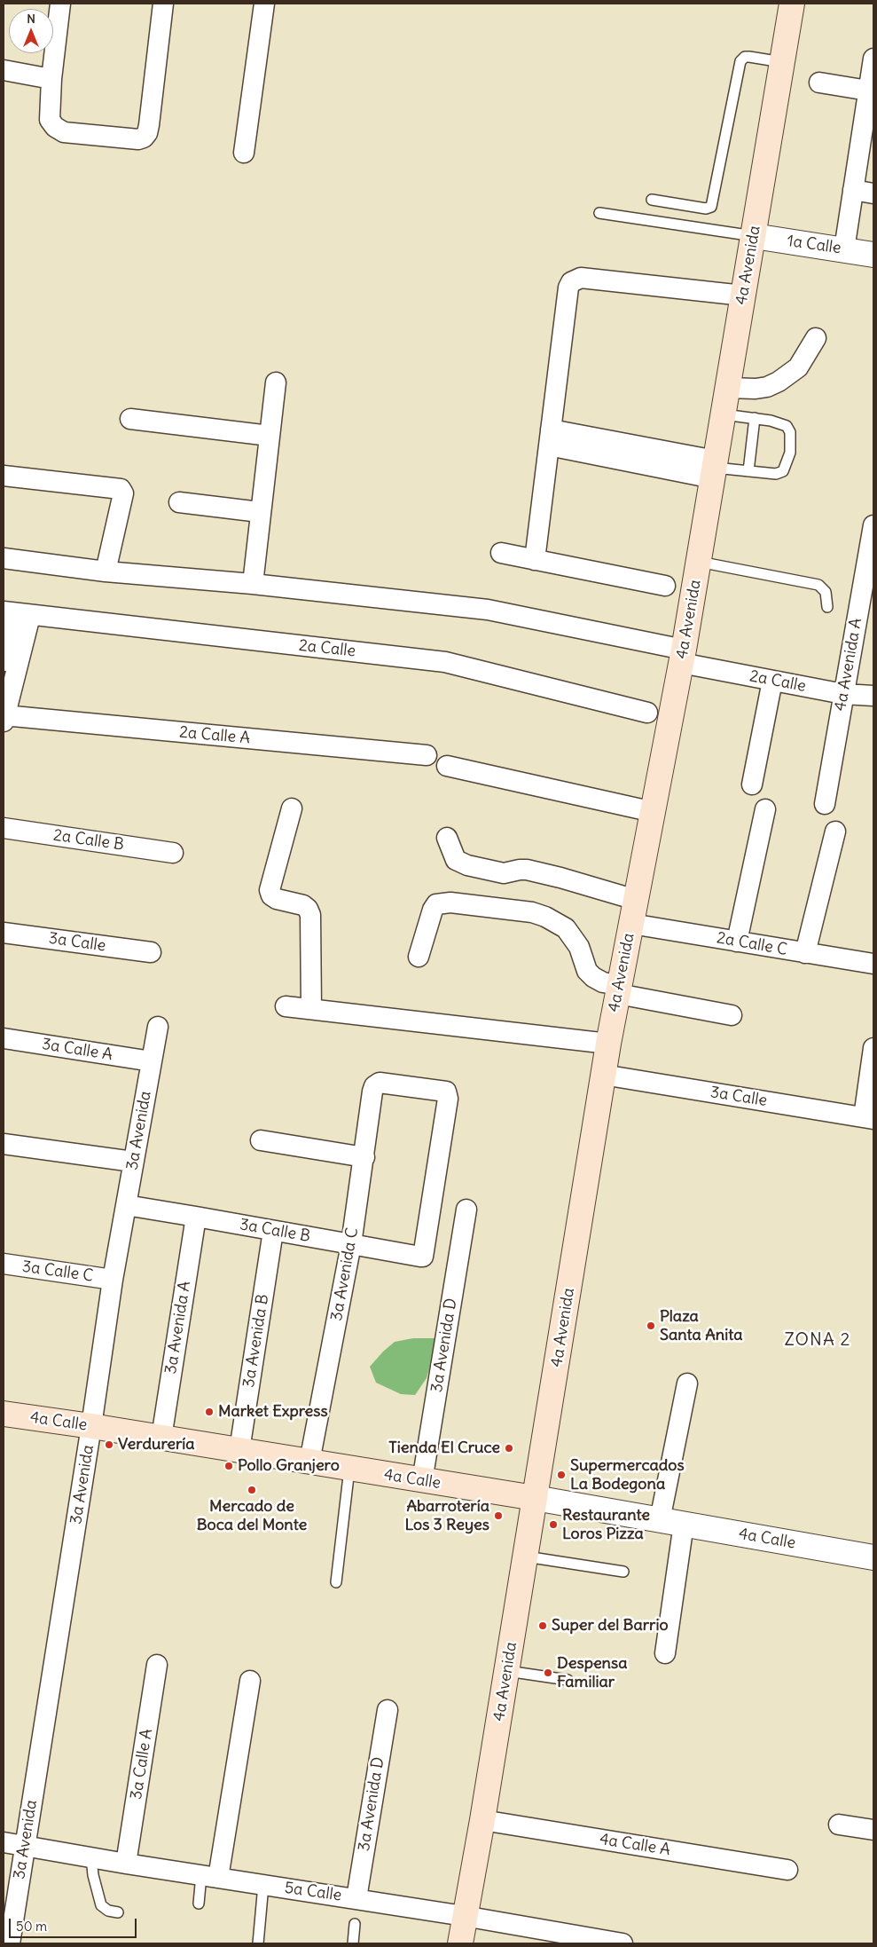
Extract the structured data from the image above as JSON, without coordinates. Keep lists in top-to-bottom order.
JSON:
{
  "streets": {
    "main road": ["4a Avenida", "4a Calle"],
    "street": [
      "1a Calle",
      "2a Calle",
      "4a Avenida A",
      "2a Calle A",
      "2a Calle B",
      "3a Calle",
      "2a Calle C",
      "3a Calle A",
      "3a Avenida",
      "3a Calle B",
      "3a Calle C",
      "3a Avenida C",
      "3a Avenida A",
      "3a Avenida B",
      "3a Avenida D",
      "4a Calle A",
      "5a Calle"
    ]
  },
  "crossings": [
    ["1a Calle", "4a Avenida"],
    ["4a Avenida", "2a Calle"],
    ["4a Avenida", "3a Calle"],
    ["4a Avenida", "2a Calle C"],
    ["4a Avenida", "4a Calle"],
    ["4a Avenida", "4a Calle A"],
    ["4a Avenida", "5a Calle"],
    ["2a Calle", "4a Avenida A"],
    ["3a Calle A", "3a Avenida"],
    ["3a Calle A", "5a Calle"],
    ["3a Avenida", "3a Calle B"],
    ["3a Avenida", "3a Calle C"],
    ["3a Avenida", "4a Calle"],
    ["3a Avenida", "5a Calle"],
    ["3a Calle B", "3a Avenida C"],
    ["3a Calle B", "3a Avenida A"],
    ["3a Calle B", "3a Avenida B"],
    ["3a Avenida C", "4a Calle"],
    ["3a Avenida A", "4a Calle"],
    ["3a Avenida B", "4a Calle"],
    ["3a Avenida D", "4a Calle"],
    ["3a Avenida D", "5a Calle"]
  ],
  "districts": ["ZONA 2"],
  "places": [
    "Plaza Santa Anita",
    "Market Express",
    "Verdurería",
    "Tienda El Cruce",
    "Pollo Granjero",
    "Supermercados La Bodegona",
    "Mercado de Boca del Monte",
    "Abarrotería Los 3 Reyes",
    "Restaurante Loros Pizza",
    "Super del Barrio",
    "Despensa Familiar"
  ],
  "scale_bar": "50 m",
  "north": "top"
}
